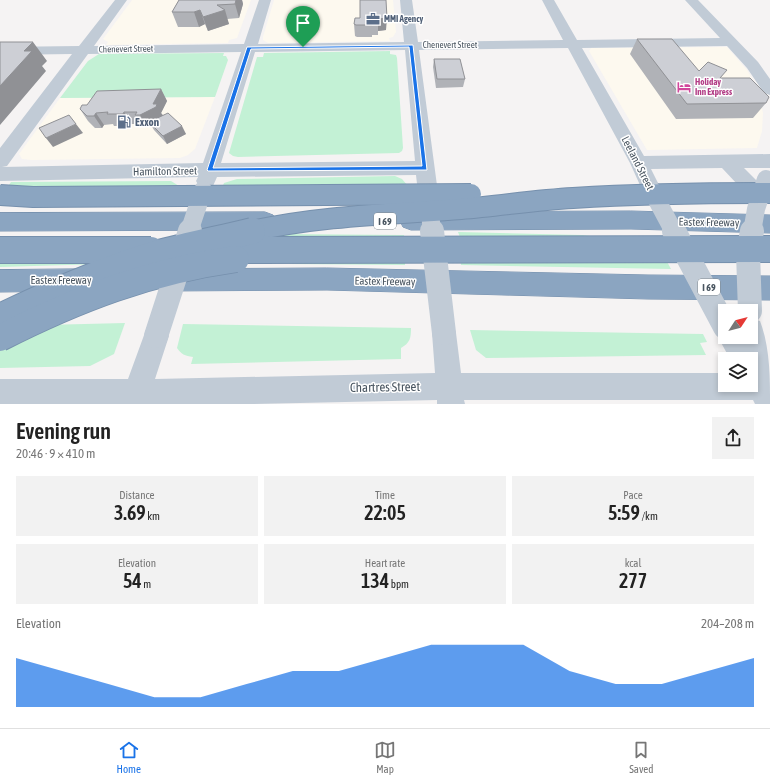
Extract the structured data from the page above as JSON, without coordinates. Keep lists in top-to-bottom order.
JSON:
{
  "streets": {
    "highway": ["I 69", "Eastex Freeway"],
    "street": [
      "Chenevert Street",
      "Leeland Street",
      "Hamilton Street",
      "Chartres Street"
    ]
  },
  "crossings": [
    ["Chenevert Street", "Leeland Street"]
  ],
  "places": {
    "office": ["MMI Agency"],
    "hotel": ["Holiday Inn Express"],
    "fuel station": ["Exxon"]
  },
  "north": "top right",
  "page": {
    "heading": ["Evening run", "20:46 · 9 × 410 m"],
    "stats": [
      ["Distance", "3.69 km"],
      ["Time", "22:05"],
      ["Pace", "5:59 /km"],
      ["Elevation", "54 m"],
      ["Heart rate", "134 bpm"],
      ["kcal", "277"]
    ],
    "chart": ["Elevation", "204–208 m"],
    "tabs": ["Home", "Map", "Saved"]
  }
}
